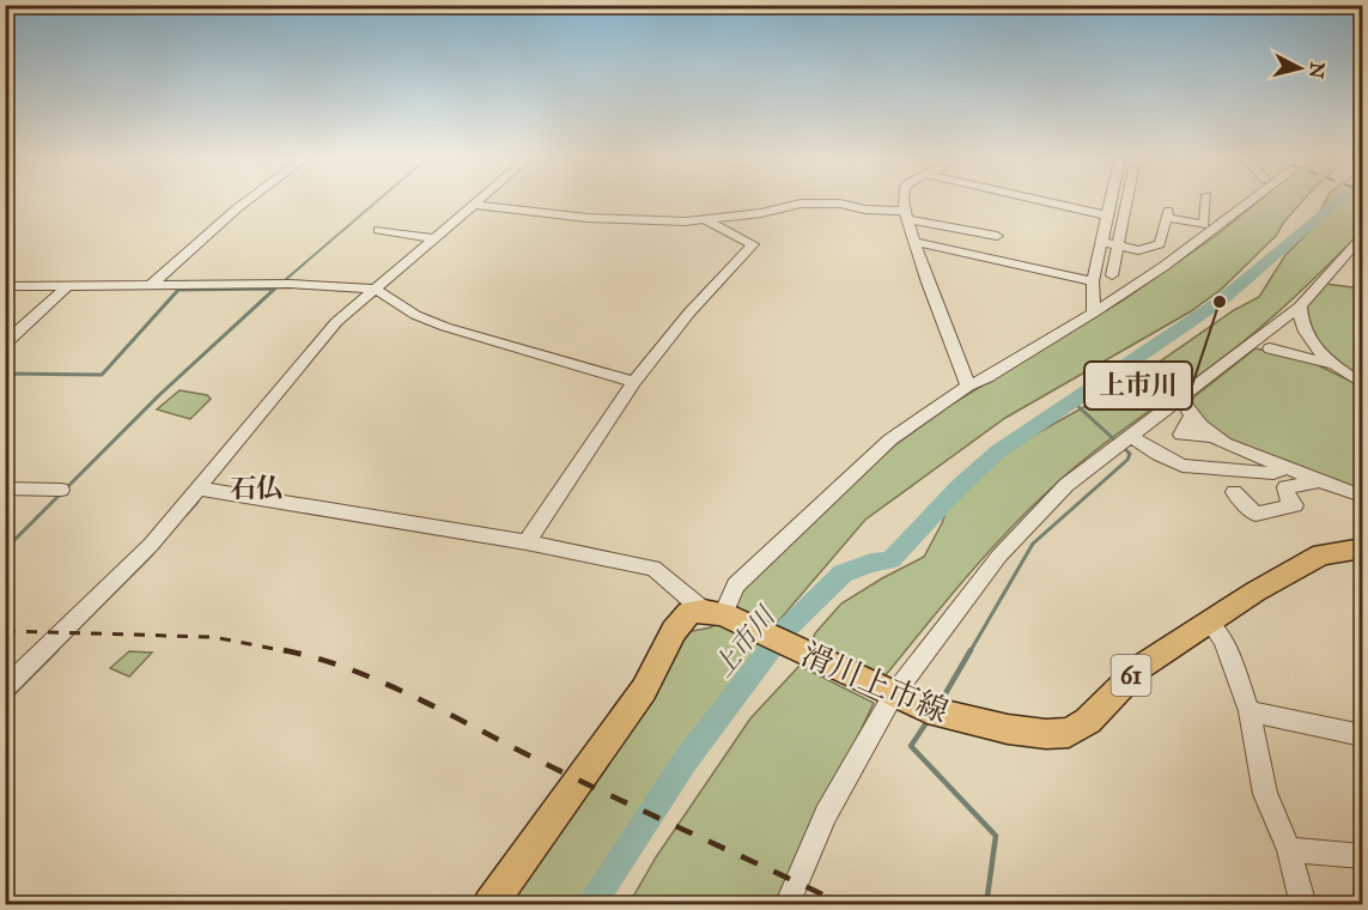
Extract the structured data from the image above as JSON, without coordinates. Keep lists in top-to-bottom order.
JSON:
{
  "streets": {
    "main road": ["61", "滑川上市線"]
  },
  "districts": ["石仏"],
  "water": ["上市川"],
  "places": ["上市川"],
  "north": "right"
}
